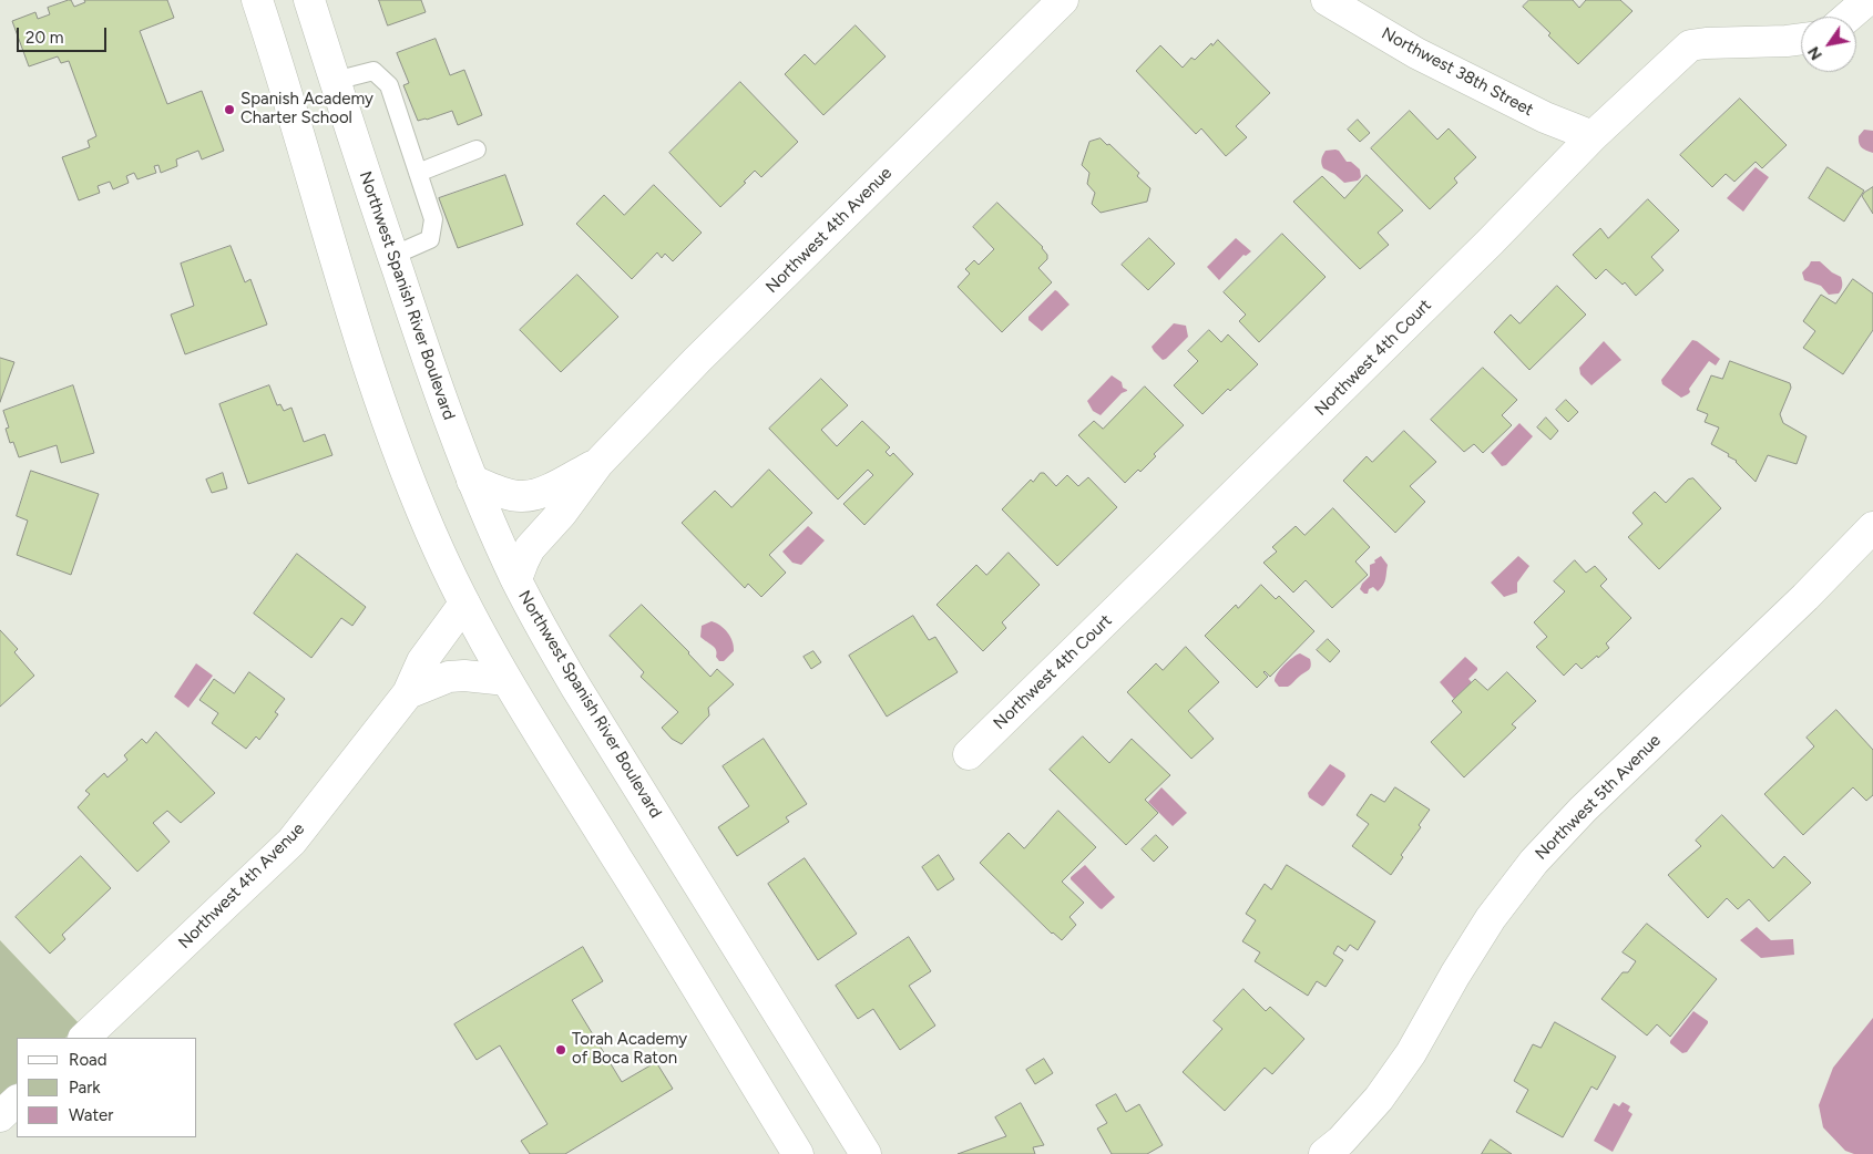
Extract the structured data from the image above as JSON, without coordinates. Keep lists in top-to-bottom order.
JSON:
{
  "streets": {
    "street": [
      "Northwest 38th Street",
      "Northwest 4th Avenue",
      "Northwest Spanish River Boulevard",
      "Northwest 4th Court",
      "Northwest 5th Avenue"
    ]
  },
  "crossings": [
    ["Northwest 38th Street", "Northwest 4th Court"],
    ["Northwest 4th Avenue", "Northwest Spanish River Boulevard"]
  ],
  "places": ["Spanish Academy Charter School", "Torah Academy of Boca Raton"],
  "legend": ["Road", "Park", "Water"],
  "scale_bar": "20 m",
  "north": "bottom left"
}
